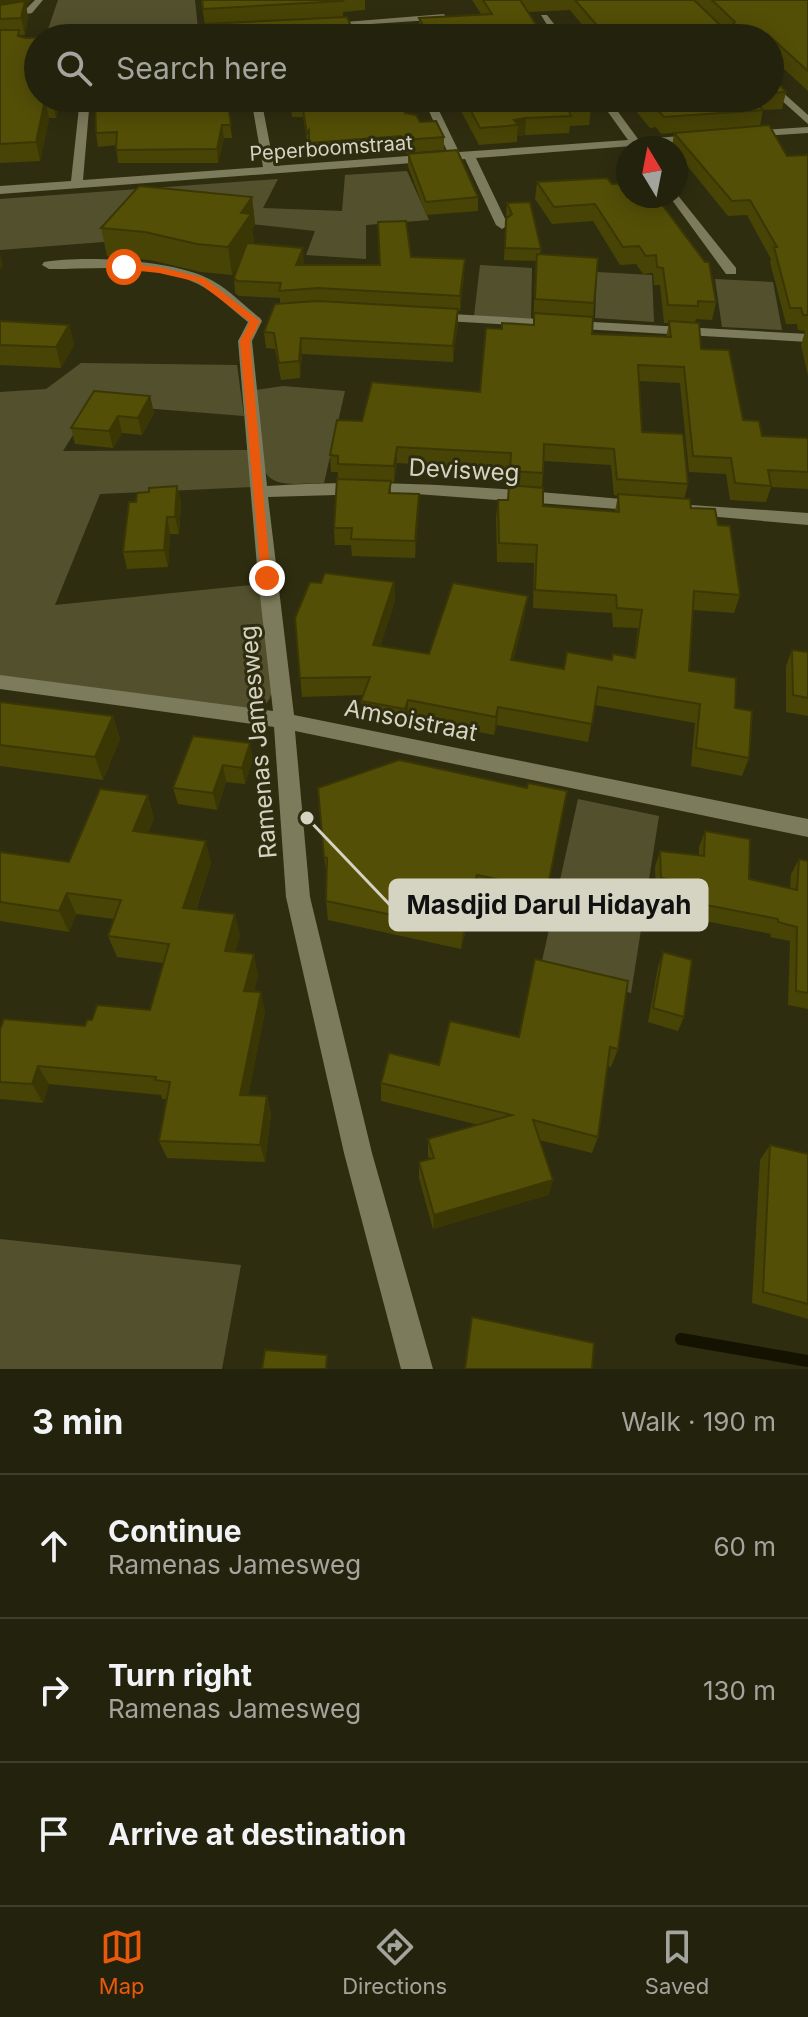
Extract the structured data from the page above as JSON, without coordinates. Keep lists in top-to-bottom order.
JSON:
{
  "streets": {
    "street": [
      "Peperboomstraat",
      "Devisweg",
      "Amsoistraat",
      "Ramenas Jamesweg"
    ]
  },
  "crossings": [
    ["Devisweg", "Ramenas Jamesweg"],
    ["Amsoistraat", "Ramenas Jamesweg"]
  ],
  "places": ["Masdjid Darul Hidayah"],
  "north": "top",
  "page": {
    "search": "Search here",
    "heading": ["3 min", "Walk · 190 m"],
    "list": [
      ["Continue", "Ramenas Jamesweg", "60 m"],
      ["Turn right", "Ramenas Jamesweg", "130 m"],
      "Arrive at destination"
    ],
    "nav": ["Map", "Directions", "Saved"]
  }
}
